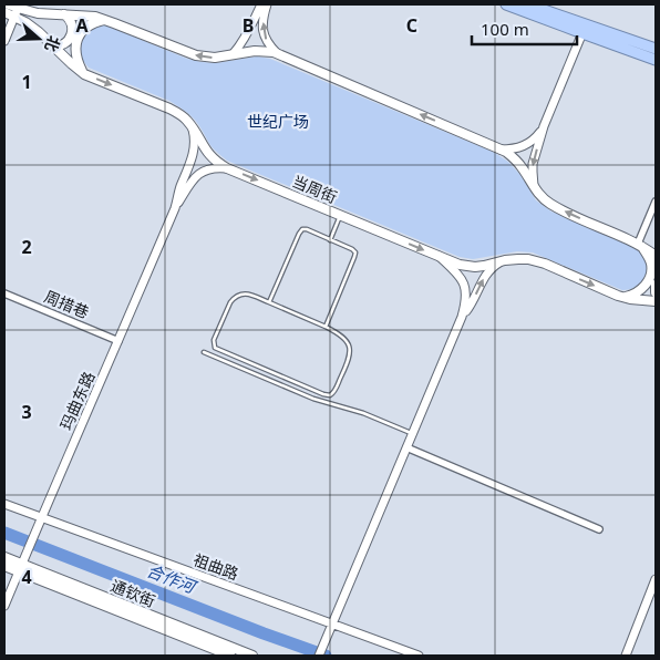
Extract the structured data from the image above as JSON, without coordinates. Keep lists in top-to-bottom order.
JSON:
{
  "streets": {
    "main road": ["当周街", "通钦街"],
    "street": ["周措巷", "玛曲东路", "祖曲路"]
  },
  "crossings": [
    ["周措巷", "玛曲东路"],
    ["玛曲东路", "祖曲路"],
    ["玛曲东路", "通钦街"]
  ],
  "water": ["合作河"],
  "parks": ["世纪广场"],
  "scale_bar": "100 m",
  "north": "right",
  "grid": {
    "columns": ["A", "B", "C"],
    "rows": [
      "1",
      "2",
      "3",
      "4"
    ]
  }
}
